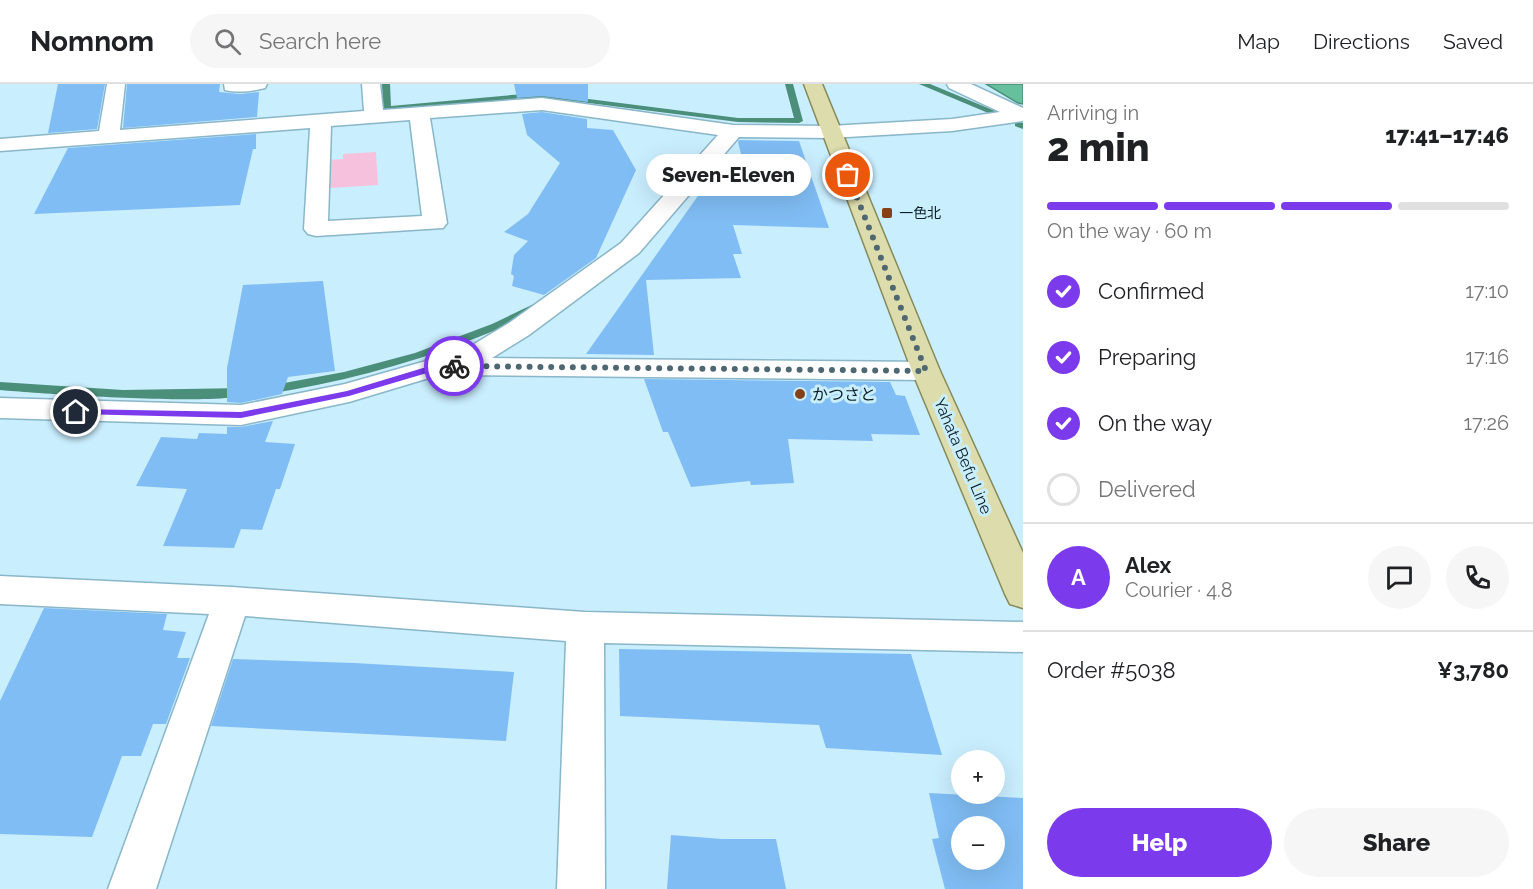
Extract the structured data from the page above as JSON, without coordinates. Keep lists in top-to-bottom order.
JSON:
{
  "streets": {
    "main road": ["Yahata Befu Line"]
  },
  "places": {
    "other": ["Seven-Eleven", "かつさと"],
    "transit": ["一色北"]
  },
  "page": {
    "header": "Nomnom",
    "search": "Search here",
    "nav": ["Map", "Directions", "Saved"],
    "heading": ["2 min", "Arriving in", "17:41–17:46"],
    "panel": [
      "Alex",
      "Courier · 4.8",
      "Order #5038",
      "¥3,780"
    ],
    "bubble": "Seven-Eleven",
    "bar": "On the way · 60 m",
    "list": [
      ["Confirmed", "17:10"],
      ["Preparing", "17:16"],
      ["On the way", "17:26"],
      "Delivered"
    ],
    "round": "A",
    "map_buttons": ["+", "−"],
    "buttons": ["Help", "Share"]
  }
}
